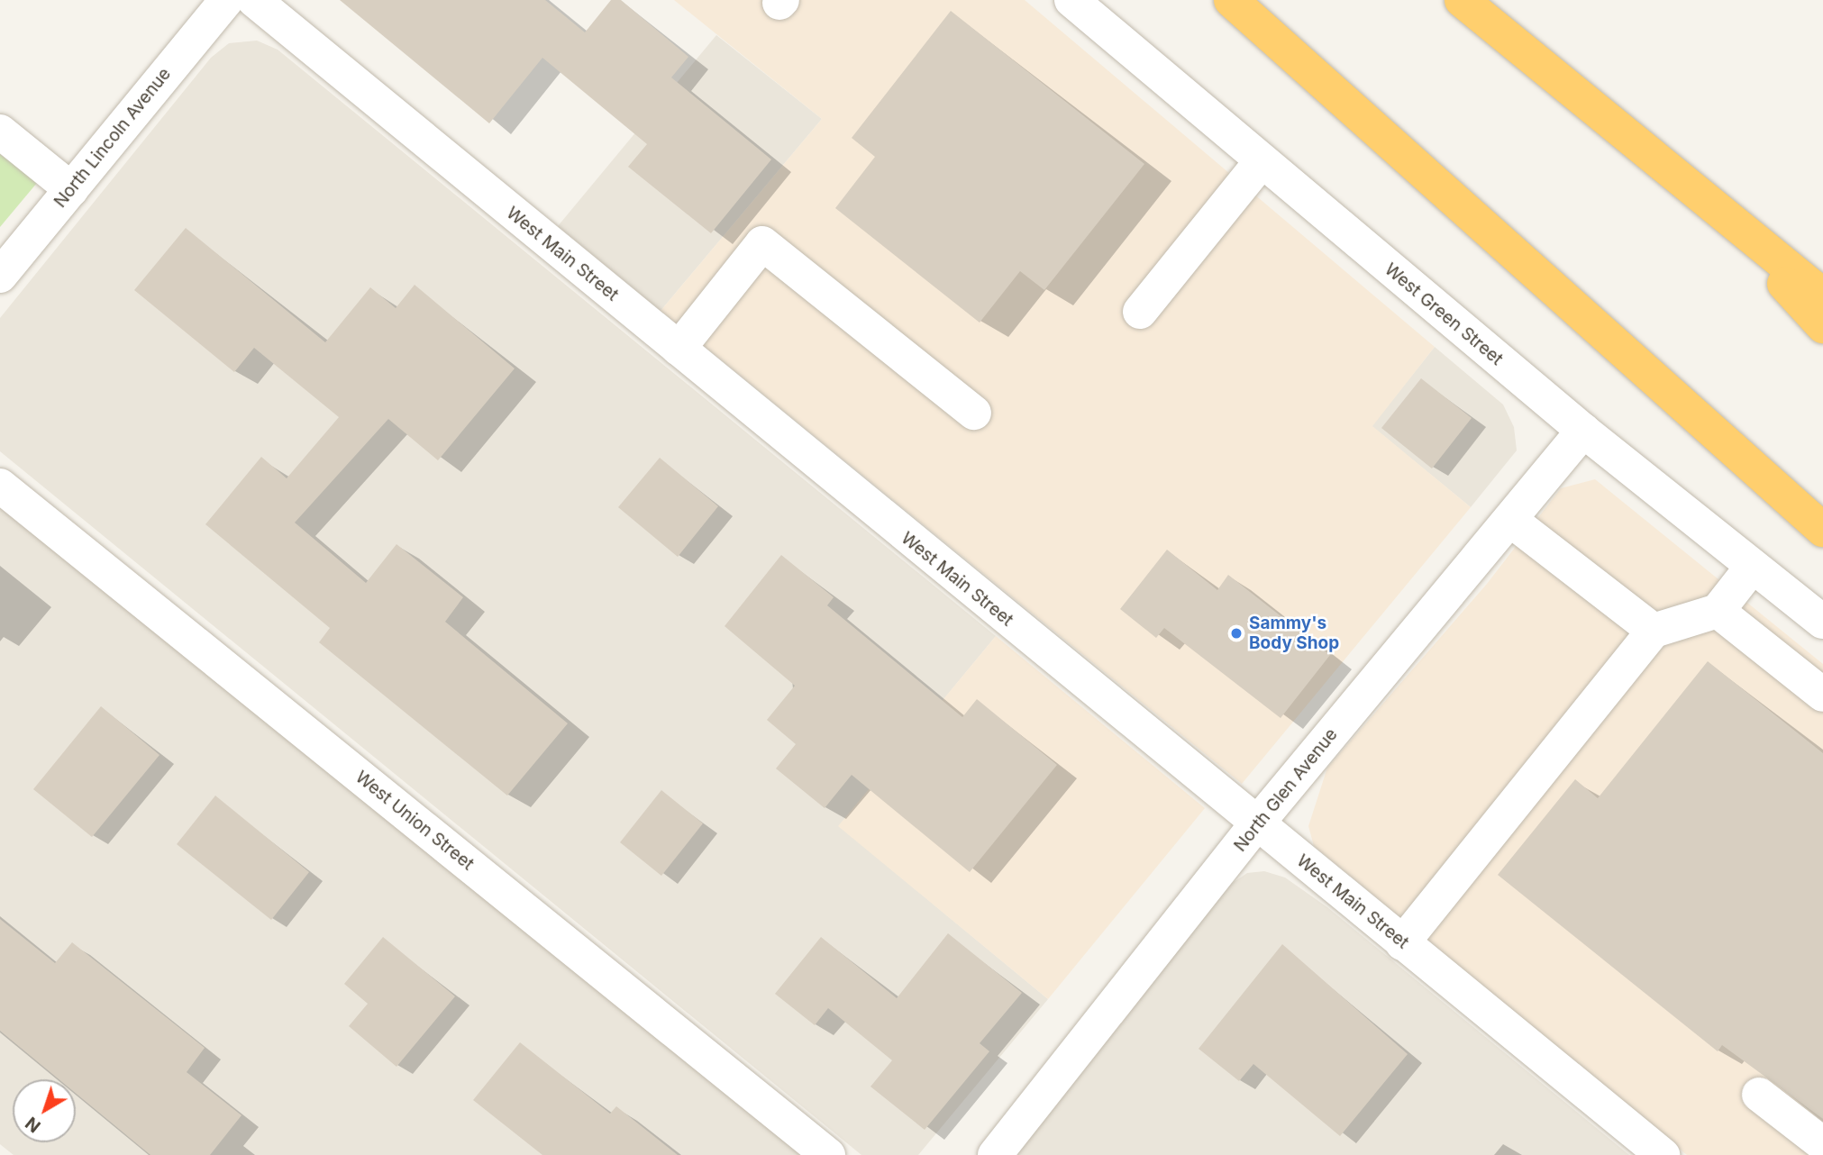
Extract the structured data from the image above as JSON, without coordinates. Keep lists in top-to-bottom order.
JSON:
{
  "streets": {
    "street": [
      "North Lincoln Avenue",
      "West Main Street",
      "West Green Street",
      "North Glen Avenue",
      "West Union Street"
    ]
  },
  "crossings": [
    ["West Main Street", "North Glen Avenue"],
    ["West Green Street", "North Glen Avenue"]
  ],
  "places": ["Sammy's Body Shop"],
  "north": "bottom left"
}
